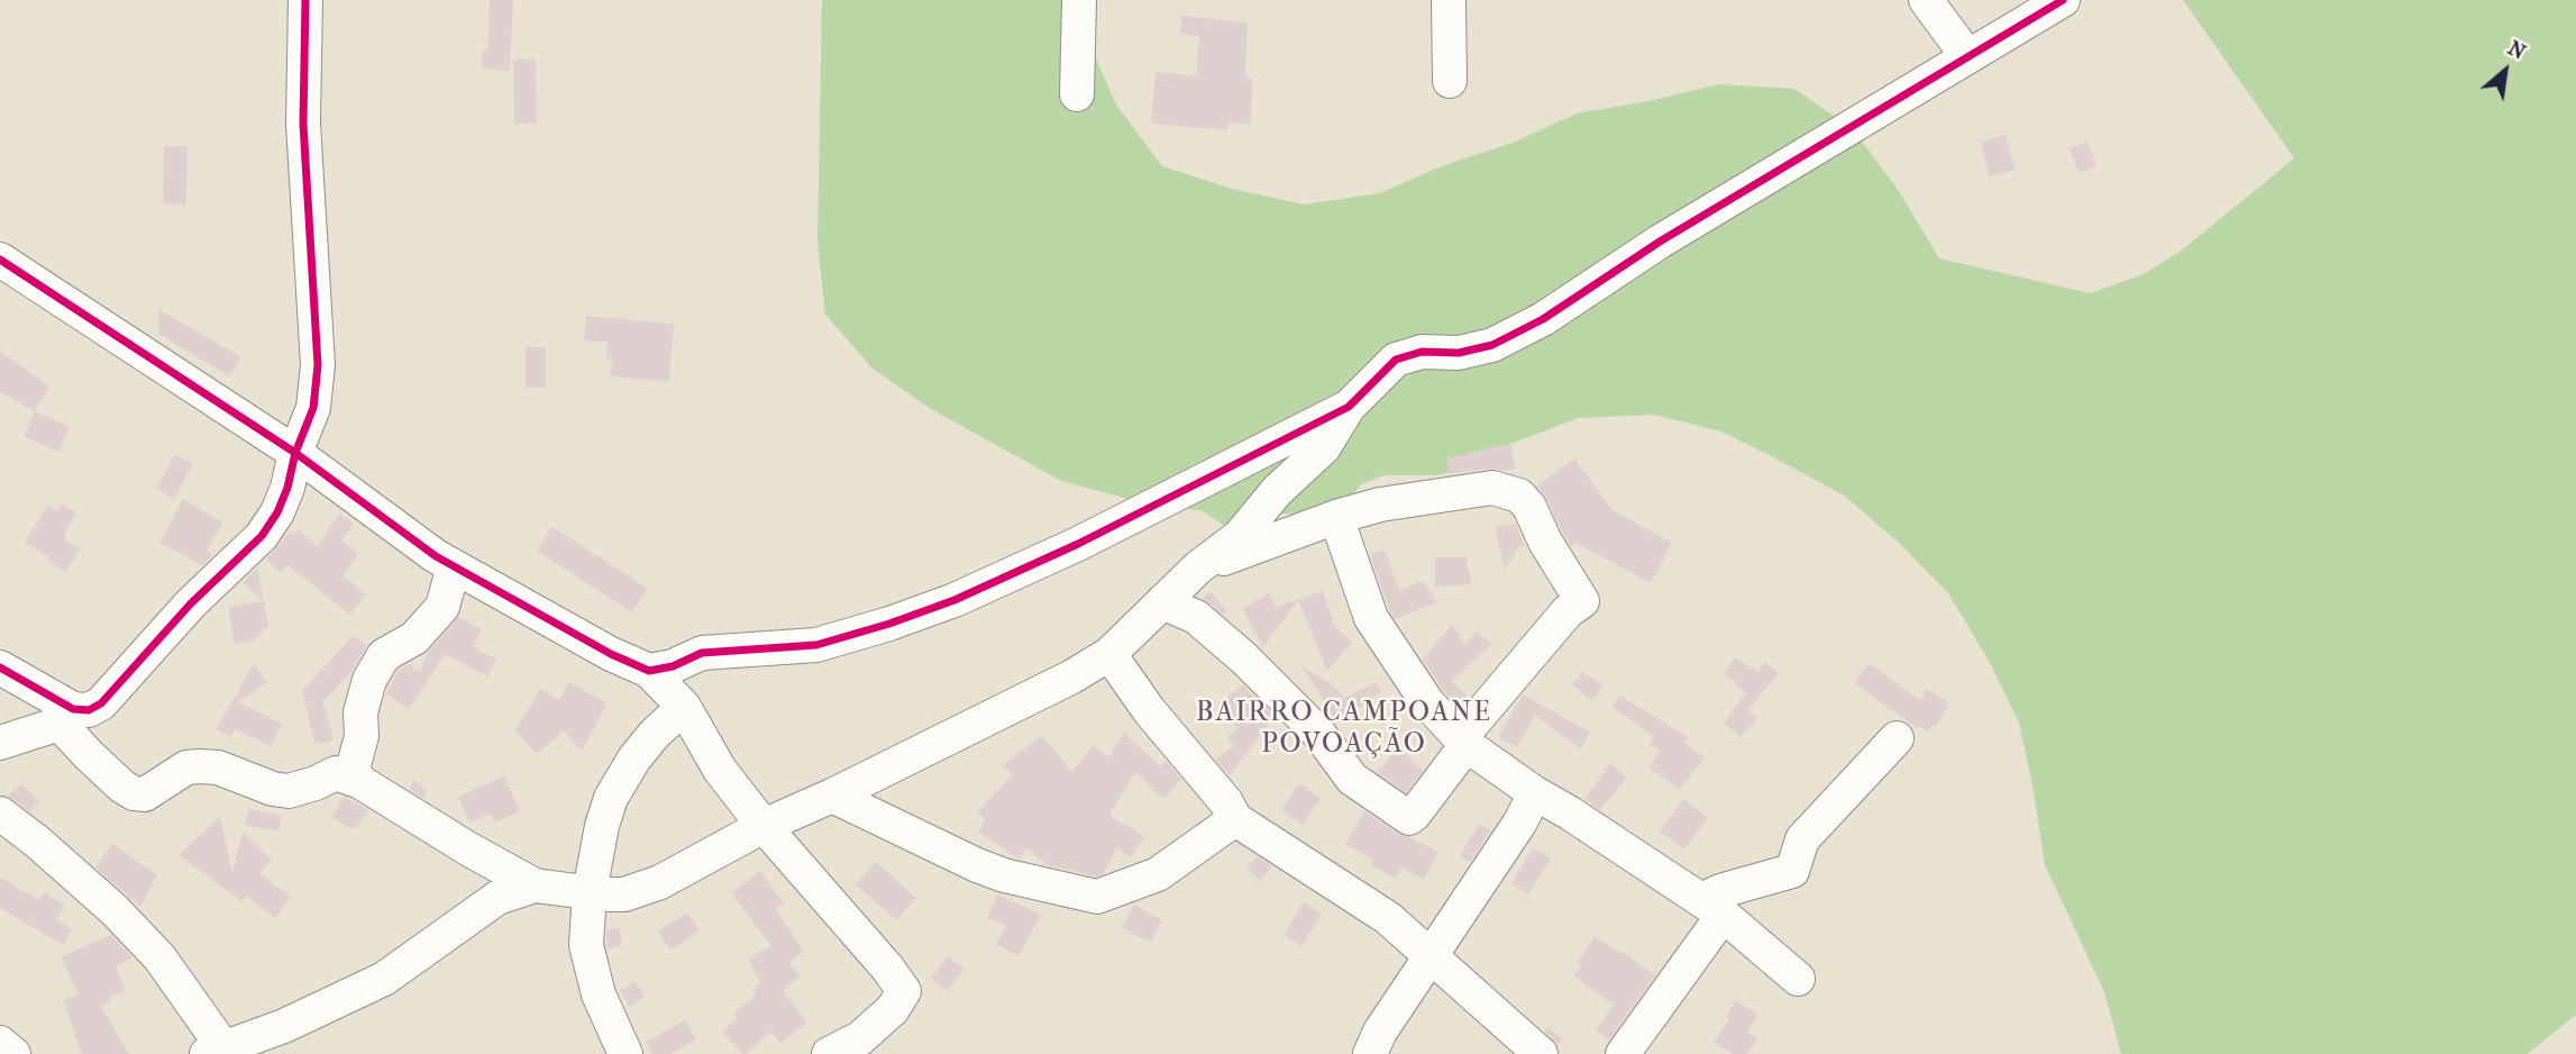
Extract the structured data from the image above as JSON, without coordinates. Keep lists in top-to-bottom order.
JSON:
{
  "districts": ["BAIRRO CAMPOANE POVOAÇÃO"],
  "north": "top right"
}
